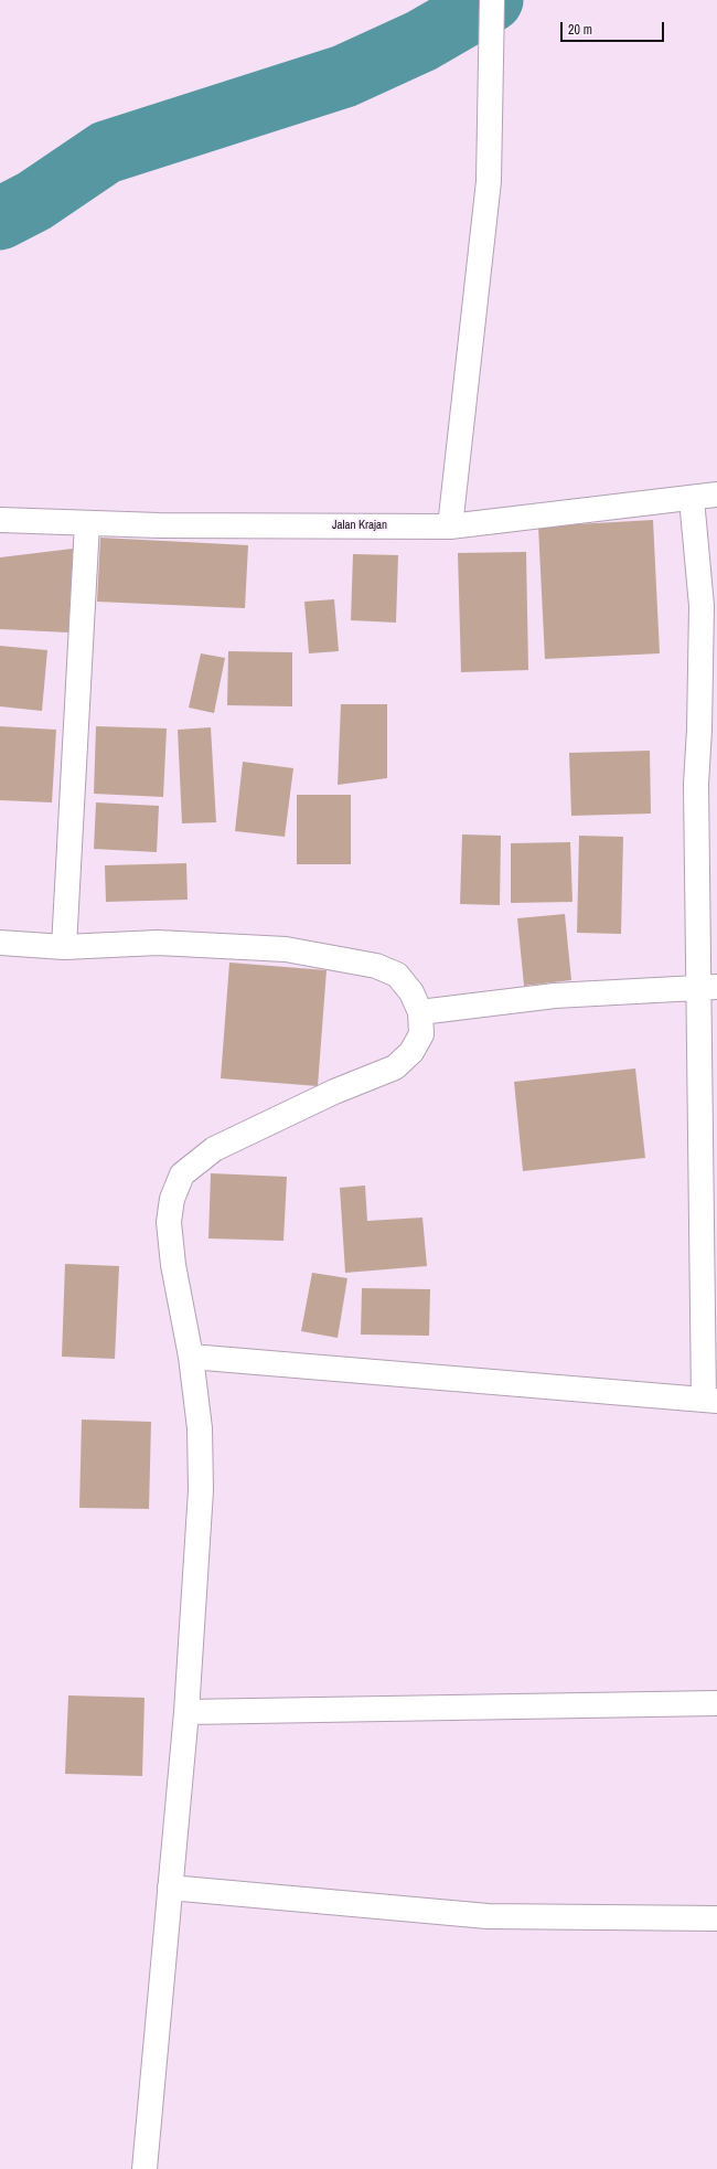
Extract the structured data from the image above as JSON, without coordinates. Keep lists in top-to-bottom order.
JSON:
{
  "streets": {
    "street": ["Jalan Krajan"]
  },
  "scale_bar": "20 m"
}
